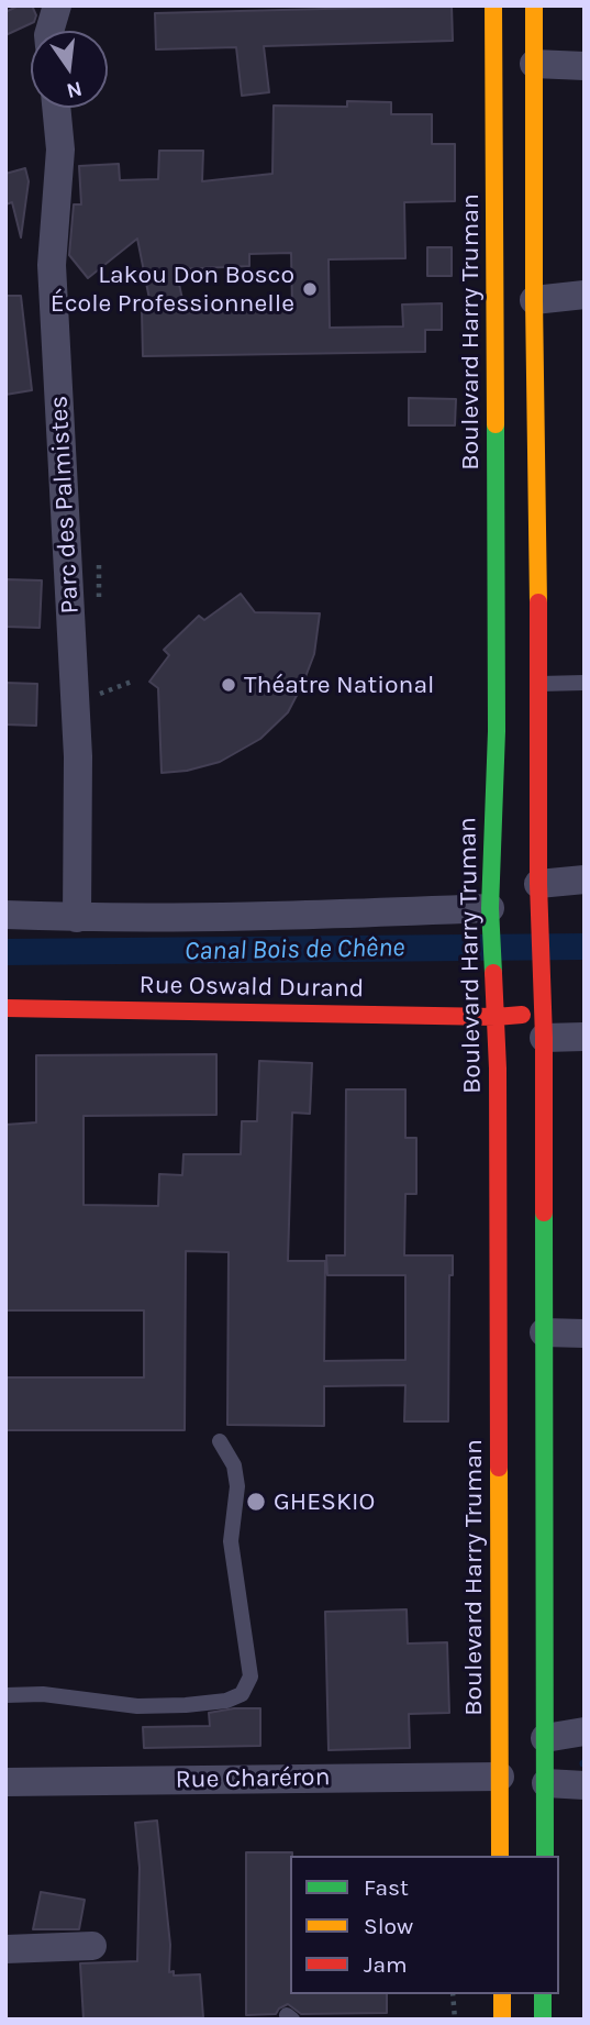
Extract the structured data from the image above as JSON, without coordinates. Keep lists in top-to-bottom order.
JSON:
{
  "streets": {
    "main road": ["Boulevard Harry Truman", "Rue Oswald Durand"],
    "street": ["Parc des Palmistes", "Rue Charéron"]
  },
  "crossings": [
    ["Boulevard Harry Truman", "Rue Oswald Durand"],
    ["Boulevard Harry Truman", "Rue Charéron"]
  ],
  "water": ["Canal Bois de Chêne"],
  "places": ["Lakou Don Bosco École Professionnelle", "Théatre National", "GHESKIO"],
  "legend": ["Fast", "Slow", "Jam"],
  "north": "bottom"
}
